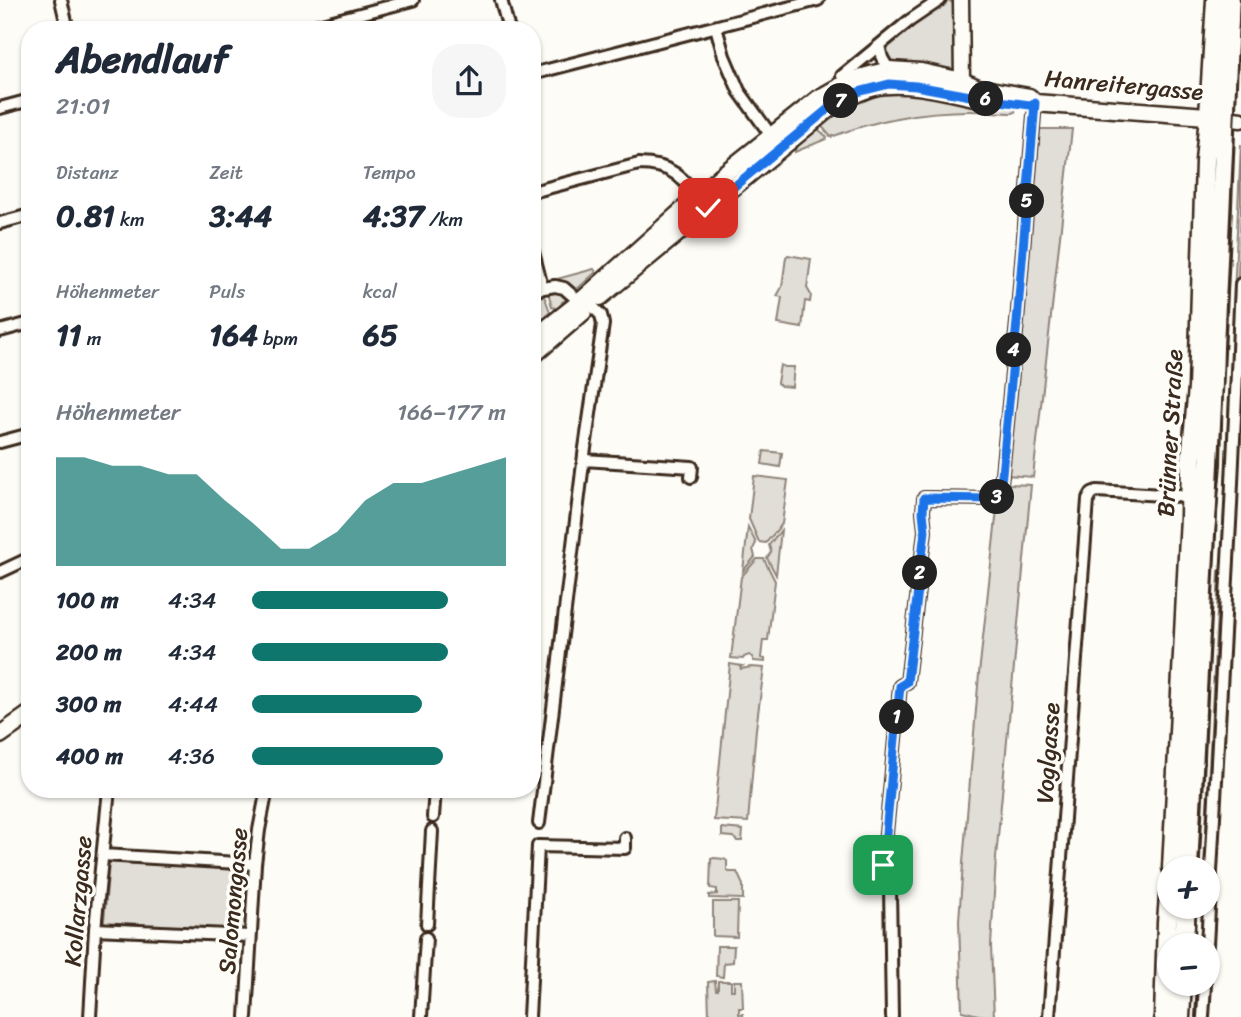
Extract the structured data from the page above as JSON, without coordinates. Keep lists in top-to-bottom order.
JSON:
{
  "streets": {
    "main road": ["Hanreitergasse", "Brünner Straße"],
    "street": ["Voglgasse", "Kollarzgasse", "Salomongasse"]
  },
  "crossings": [
    ["Hanreitergasse", "Brünner Straße"],
    ["Brünner Straße", "Voglgasse"]
  ],
  "page": {
    "heading": ["Abendlauf", "21:01"],
    "pins": [
      "6",
      "7",
      "5",
      "4",
      "3",
      "2",
      "1"
    ],
    "stats": [
      ["Distanz", "0.81 km"],
      ["Zeit", "3:44"],
      ["Tempo", "4:37 /km"],
      ["Höhenmeter", "11 m"],
      ["Puls", "164 bpm"],
      ["kcal", "65"]
    ],
    "chart": ["Höhenmeter", "166–177 m"],
    "list": [
      {
        "name": "100 m",
        "note": "4:34"
      },
      {
        "name": "200 m",
        "note": "4:34"
      },
      {
        "name": "300 m",
        "note": "4:44"
      },
      {
        "name": "400 m",
        "note": "4:36"
      }
    ],
    "map_buttons": ["+", "−"]
  }
}
